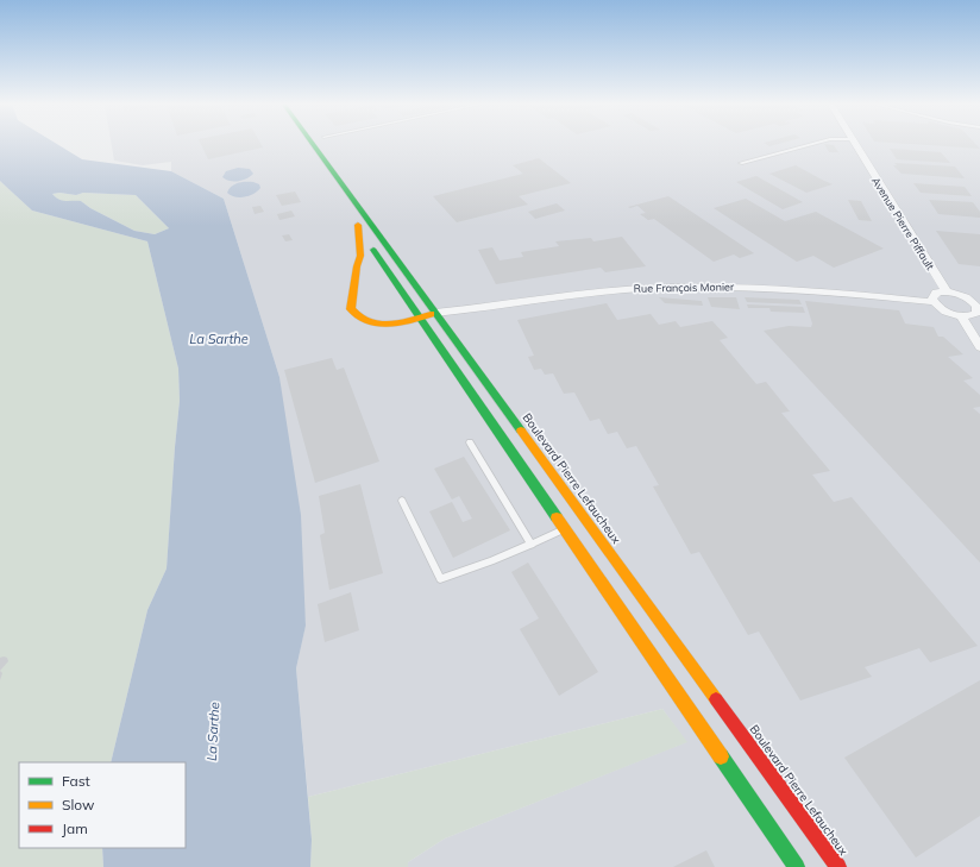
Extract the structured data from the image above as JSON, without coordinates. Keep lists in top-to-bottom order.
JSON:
{
  "streets": {
    "main road": ["Boulevard Pierre Lefaucheux"],
    "street": ["Avenue Pierre Piffault", "Rue François Monier"]
  },
  "crossings": [
    ["Rue François Monier", "Boulevard Pierre Lefaucheux"]
  ],
  "water": ["La Sarthe"],
  "legend": ["Fast", "Slow", "Jam"]
}
